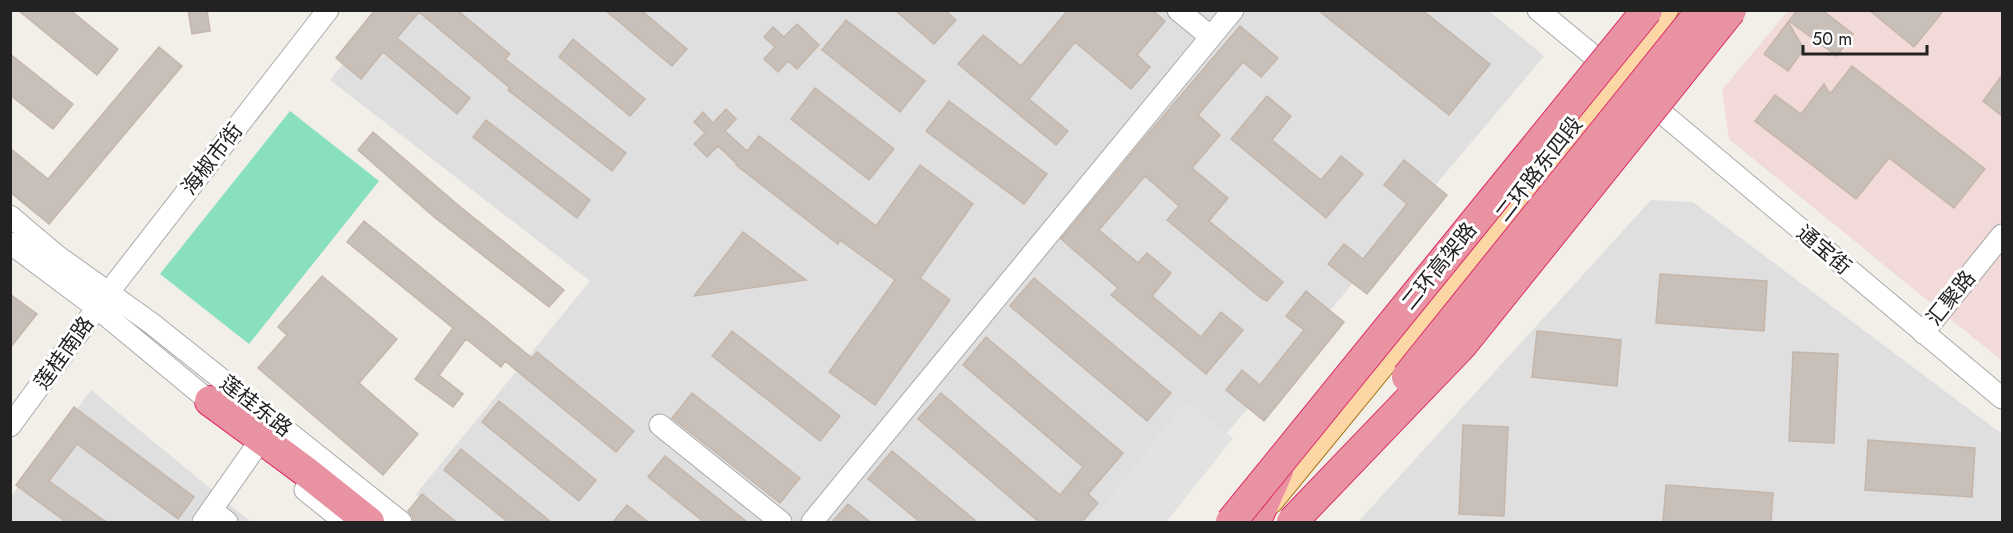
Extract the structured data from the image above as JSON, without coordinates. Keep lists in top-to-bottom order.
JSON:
{
  "streets": {
    "highway": ["二环高架路"],
    "main road": ["二环路东四段"],
    "street": [
      "海椒市街",
      "通宝街",
      "汇聚路",
      "莲桂南路",
      "莲桂东路"
    ]
  },
  "crossings": [
    ["海椒市街", "莲桂南路"],
    ["海椒市街", "莲桂东路"],
    ["二环路东四段", "通宝街"],
    ["二环路东四段", "二环高架路"],
    ["通宝街", "汇聚路"],
    ["莲桂南路", "莲桂东路"]
  ],
  "scale_bar": "50 m"
}
